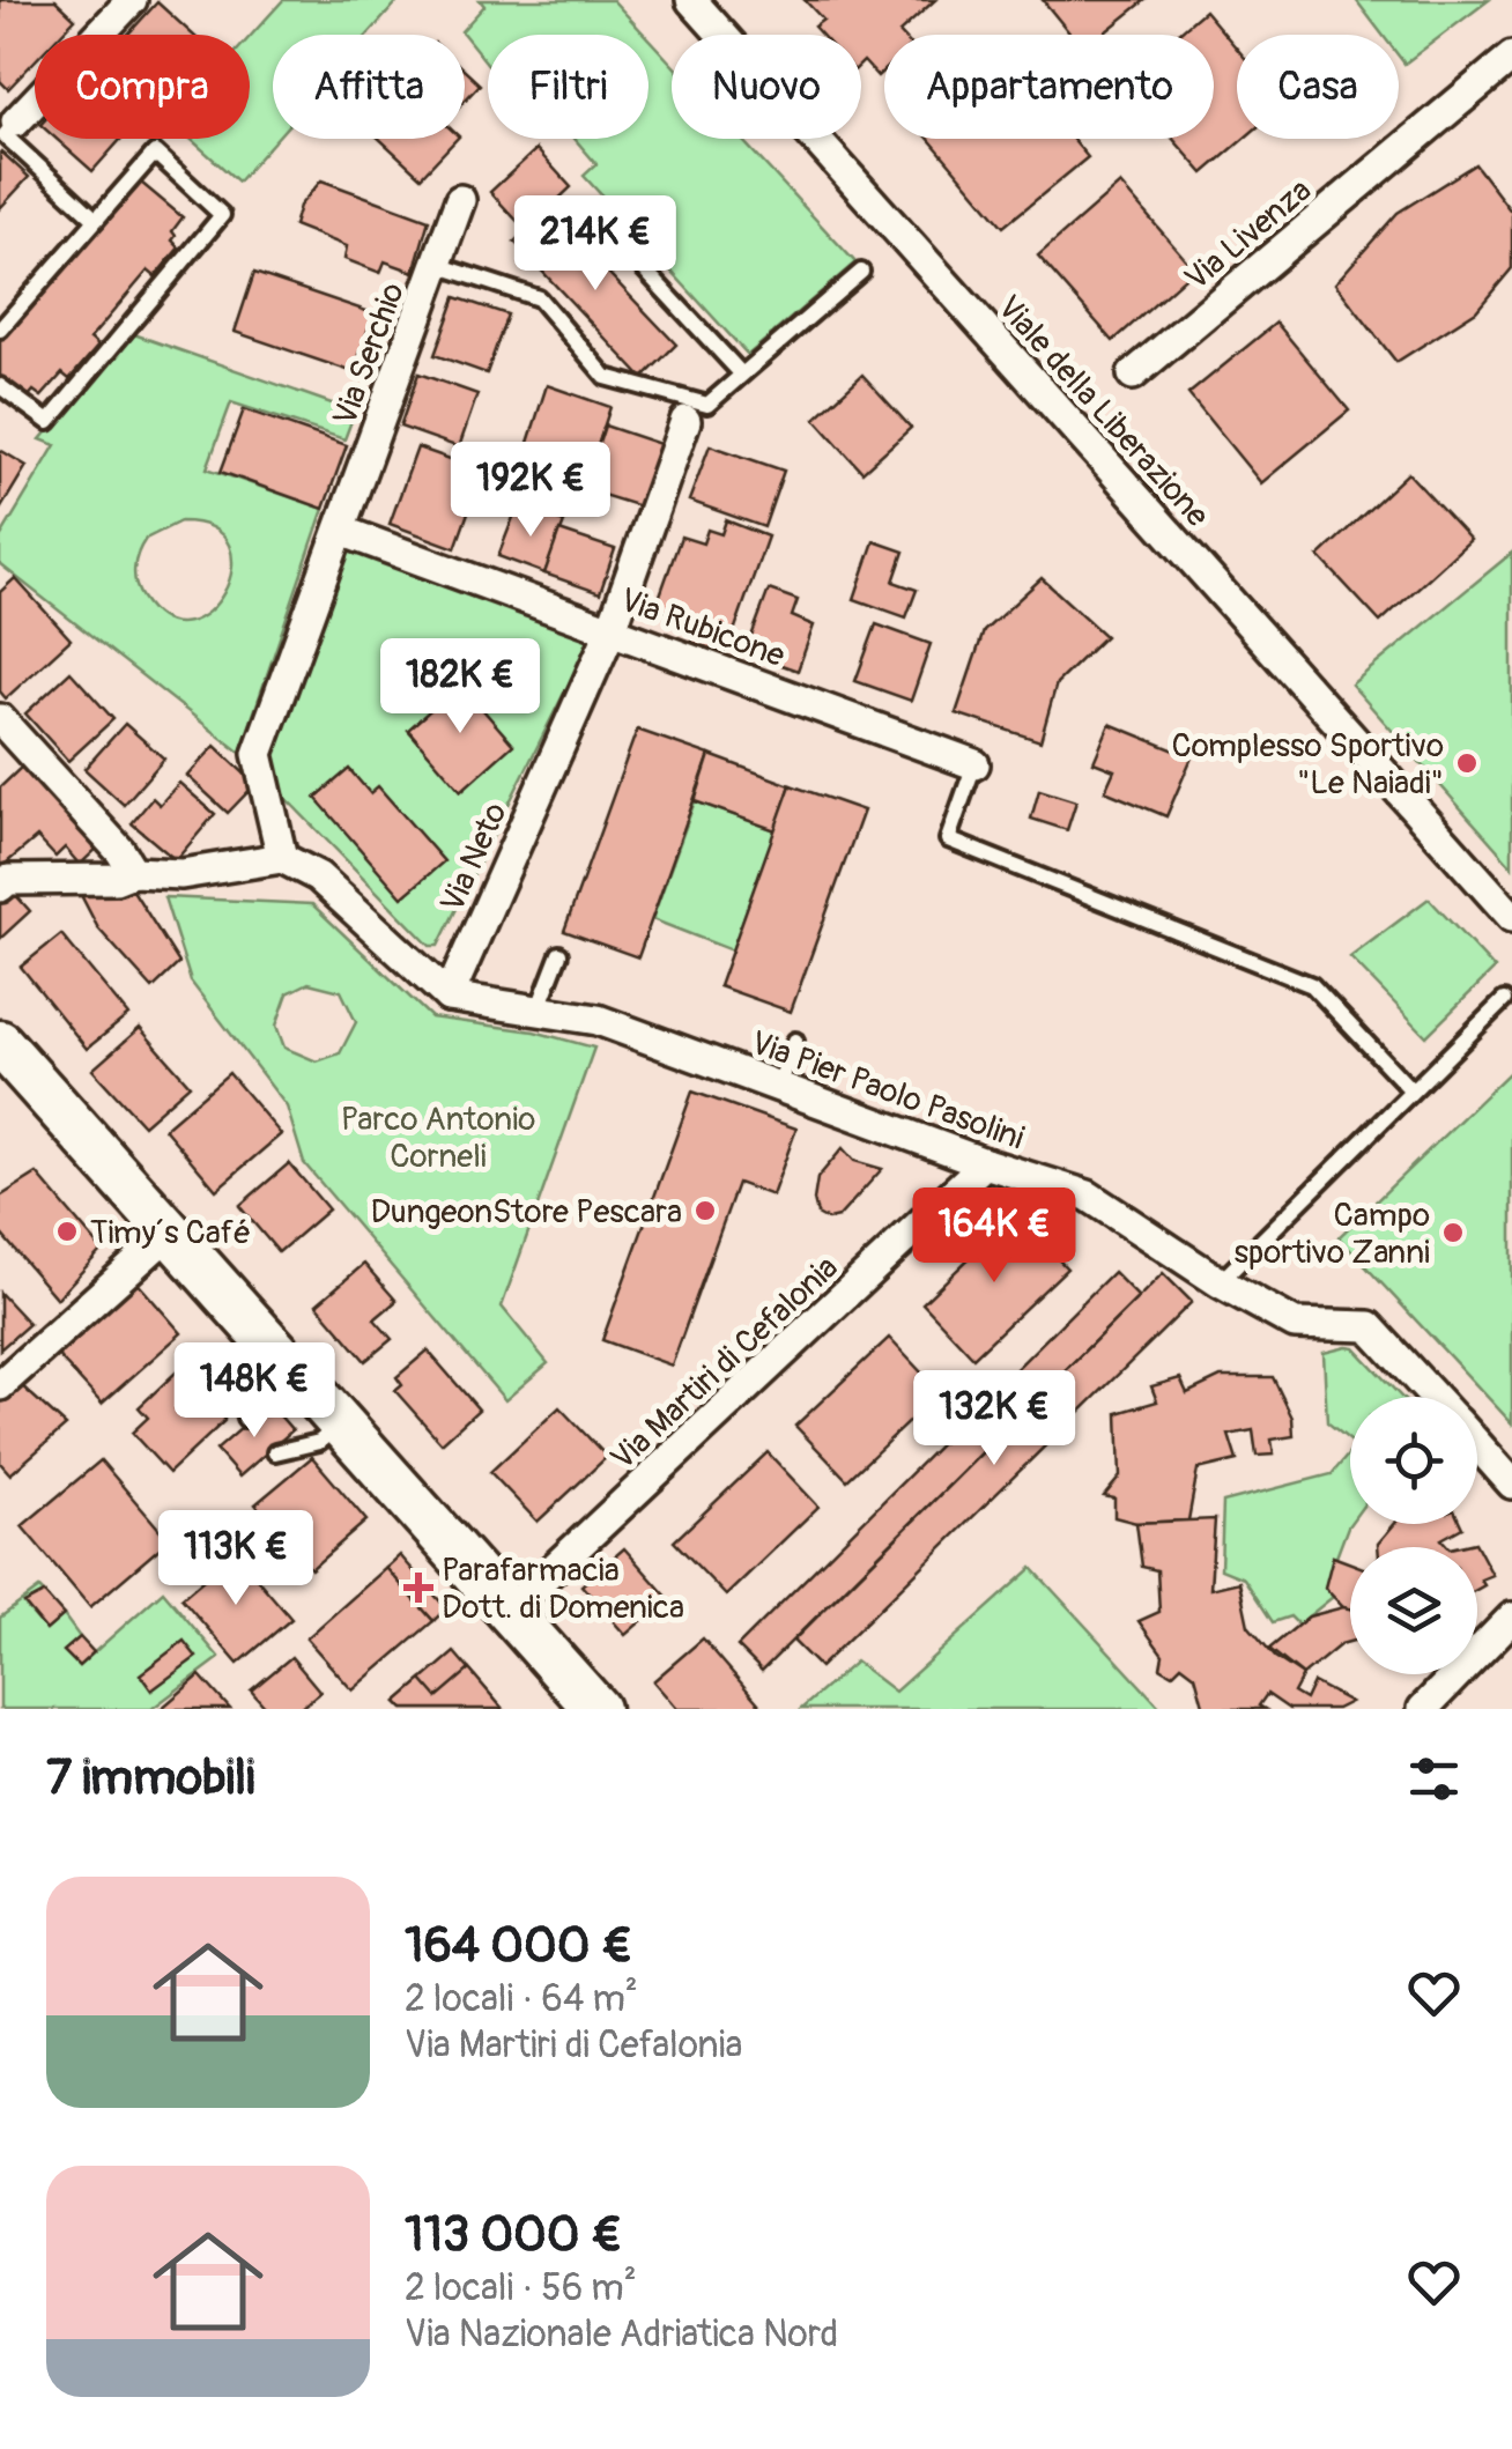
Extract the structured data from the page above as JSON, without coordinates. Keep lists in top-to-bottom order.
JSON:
{
  "streets": {
    "street": [
      "Via Livenza",
      "Via Serchio",
      "Viale della Liberazione",
      "Via Rubicone",
      "Via Neto",
      "Via Pier Paolo Pasolini",
      "Via Martiri di Cefalonia"
    ]
  },
  "crossings": [
    ["Via Serchio", "Via Rubicone"],
    ["Via Rubicone", "Via Neto"],
    ["Via Neto", "Via Pier Paolo Pasolini"],
    ["Via Pier Paolo Pasolini", "Via Martiri di Cefalonia"]
  ],
  "parks": ["Parco Antonio Corneli"],
  "places": {
    "other": [
      "Complesso Sportivo \"Le Naiadi\"",
      "DungeonStore Pescara",
      "Timy´s Café",
      "Campo sportivo Zanni"
    ],
    "health": ["Parafarmacia Dott. di Domenica"]
  },
  "page": {
    "chip": [
      "Compra",
      "Affitta",
      "Filtri",
      "Nuovo",
      "Appartamento",
      "Casa"
    ],
    "price": [
      "214K €",
      "192K €",
      "182K €",
      "164K €",
      "148K €",
      "132K €",
      "113K €"
    ],
    "heading": "7 immobili",
    "list": [
      {
        "name": "164 000 €",
        "note": "2 locali · 64 m² · Via Martiri di Cefalonia"
      },
      {
        "name": "113 000 €",
        "note": "2 locali · 56 m² · Via Nazionale Adriatica Nord"
      }
    ]
  }
}
